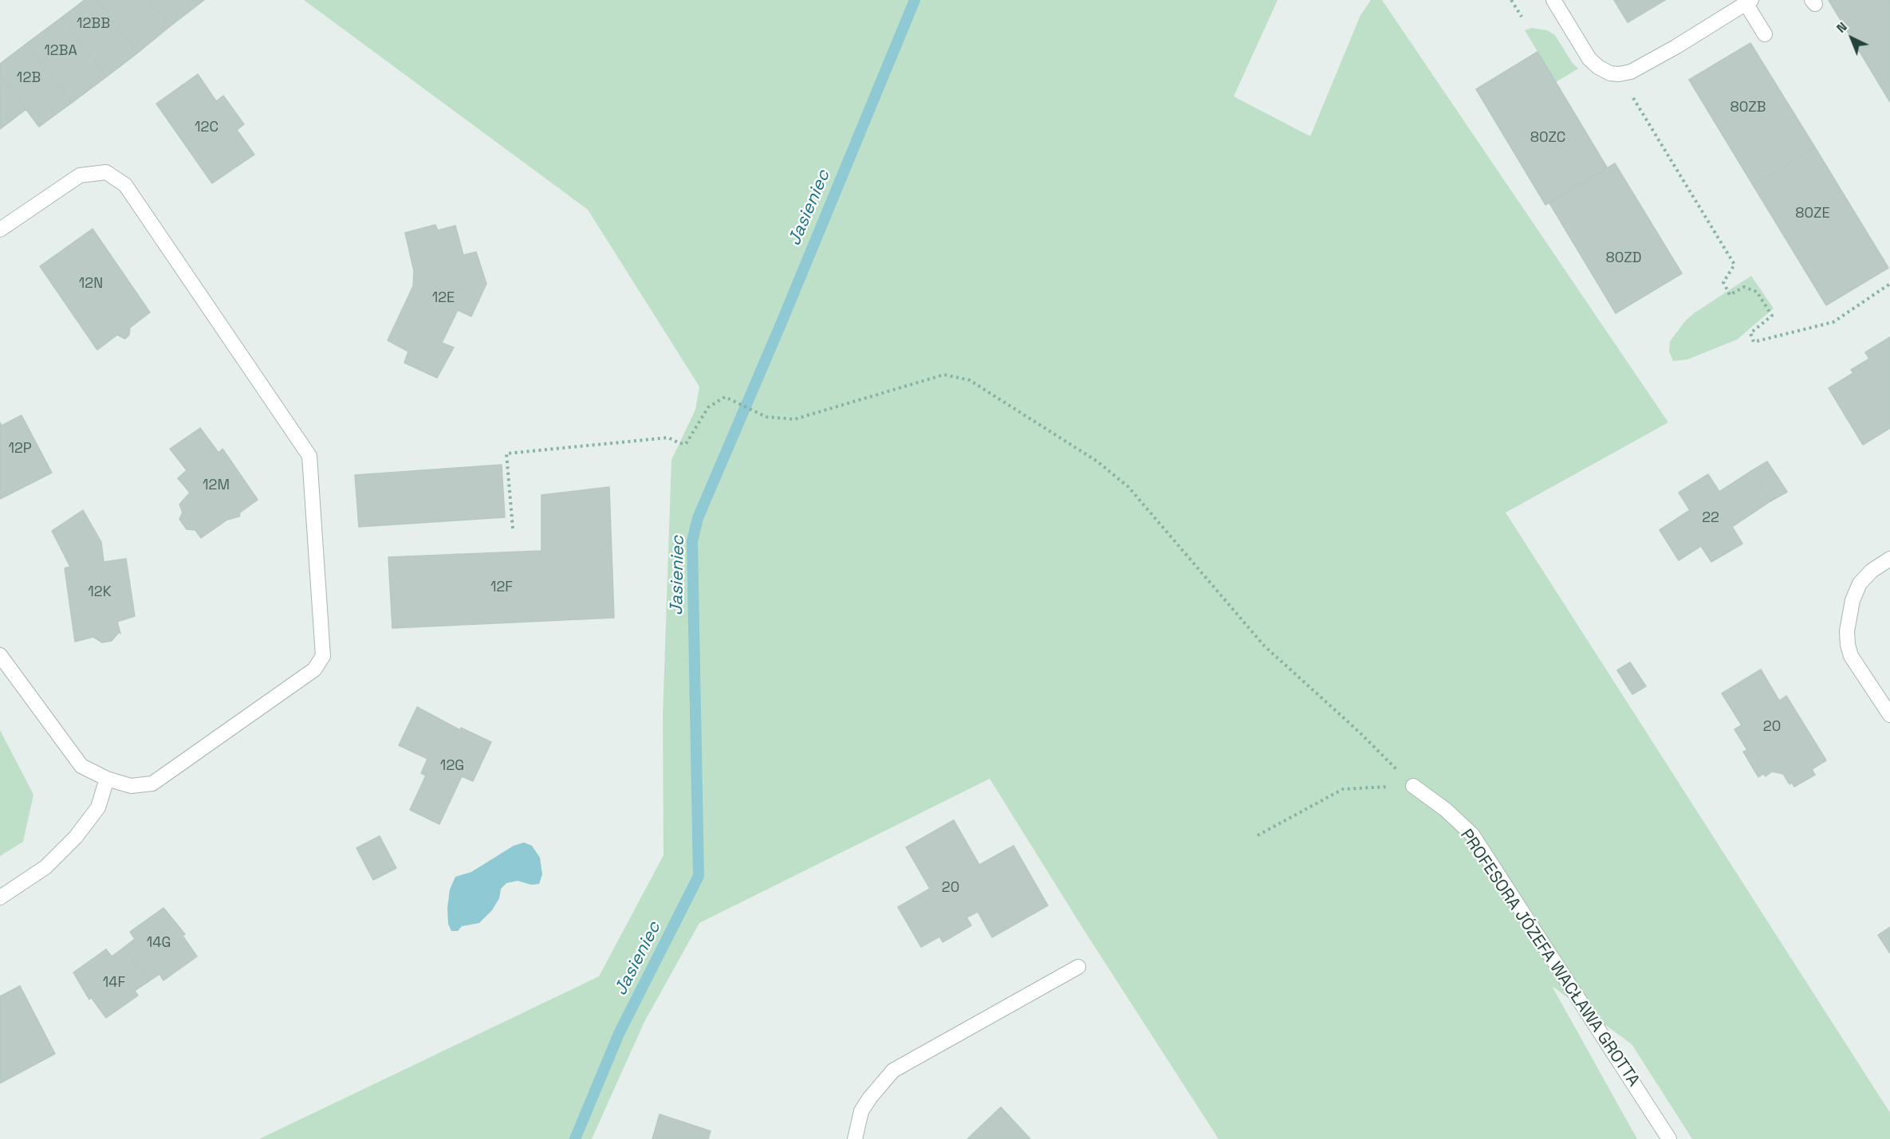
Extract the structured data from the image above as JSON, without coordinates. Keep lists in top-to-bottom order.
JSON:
{
  "streets": {
    "street": ["PROFESORA JÓZEFA WACŁAWA GROTTA"]
  },
  "water": ["Jasieniec"],
  "house_numbers": [
    "12BB",
    "12BA",
    "12B",
    "80ZB",
    "12C",
    "80ZC",
    "80ZE",
    "80ZD",
    "12N",
    "12E",
    "12P",
    "12M",
    "22",
    "12F",
    "12K",
    "20",
    "12G",
    "20",
    "14G",
    "14F"
  ],
  "north": "top left"
}
